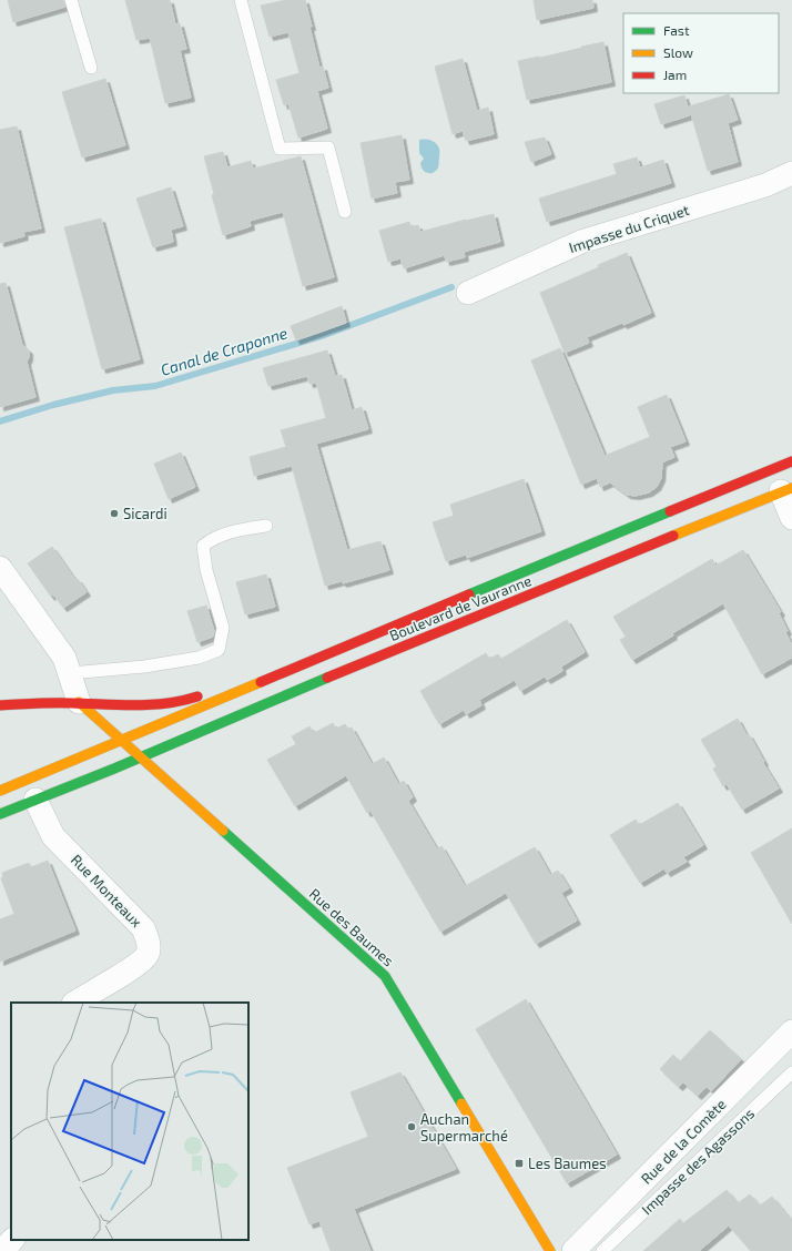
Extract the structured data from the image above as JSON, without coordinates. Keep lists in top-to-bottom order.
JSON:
{
  "streets": {
    "street": [
      "Impasse du Criquet",
      "Boulevard de Vauranne",
      "Rue Monteaux",
      "Rue des Baumes",
      "Rue de la Comète"
    ],
    "lane": ["Impasse des Agassons"]
  },
  "crossings": [
    ["Boulevard de Vauranne", "Rue Monteaux"],
    ["Boulevard de Vauranne", "Rue des Baumes"]
  ],
  "water": ["Canal de Craponne"],
  "places": {
    "other": ["Sicardi", "Auchan Supermarché"],
    "transit": ["Les Baumes"]
  },
  "legend": ["Fast", "Slow", "Jam"]
}
